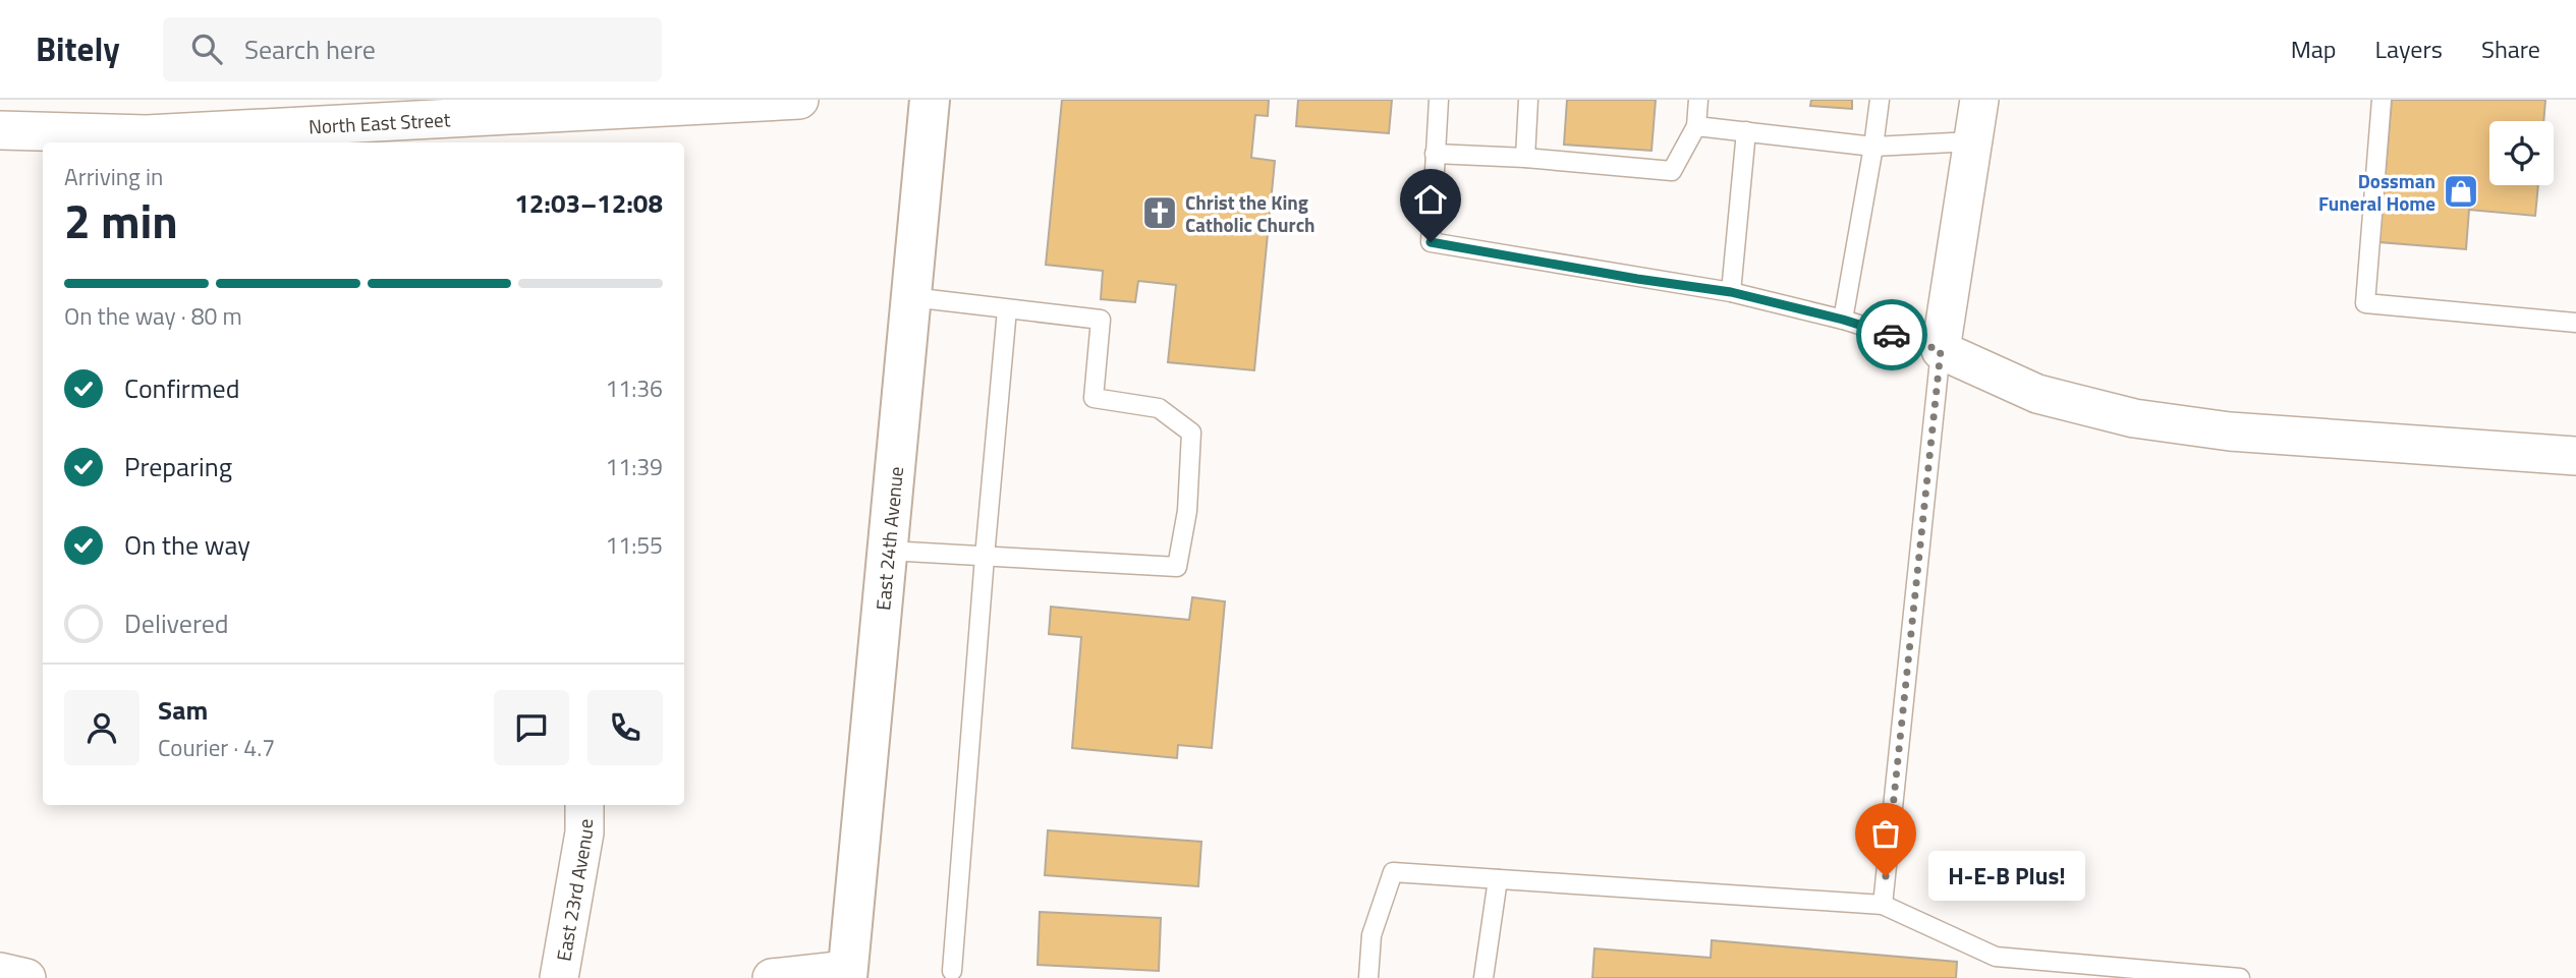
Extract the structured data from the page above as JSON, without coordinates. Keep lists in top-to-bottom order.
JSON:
{
  "streets": {
    "street": ["North East Street", "East 24th Avenue", "East 23rd Avenue"]
  },
  "places": {
    "shop": ["Dossman Funeral Home"],
    "church": ["Christ the King Catholic Church"],
    "other": ["H-E-B Plus!"]
  },
  "page": {
    "header": "Bitely",
    "search": "Search here",
    "nav": ["Map", "Layers", "Share"],
    "heading": ["2 min", "Arriving in", "12:03–12:08"],
    "panel": ["Sam", "Courier · 4.7"],
    "bar": "On the way · 80 m",
    "list": [
      ["Confirmed", "11:36"],
      ["Preparing", "11:39"],
      ["On the way", "11:55"],
      "Delivered"
    ],
    "bubble": "H-E-B Plus!"
  }
}
